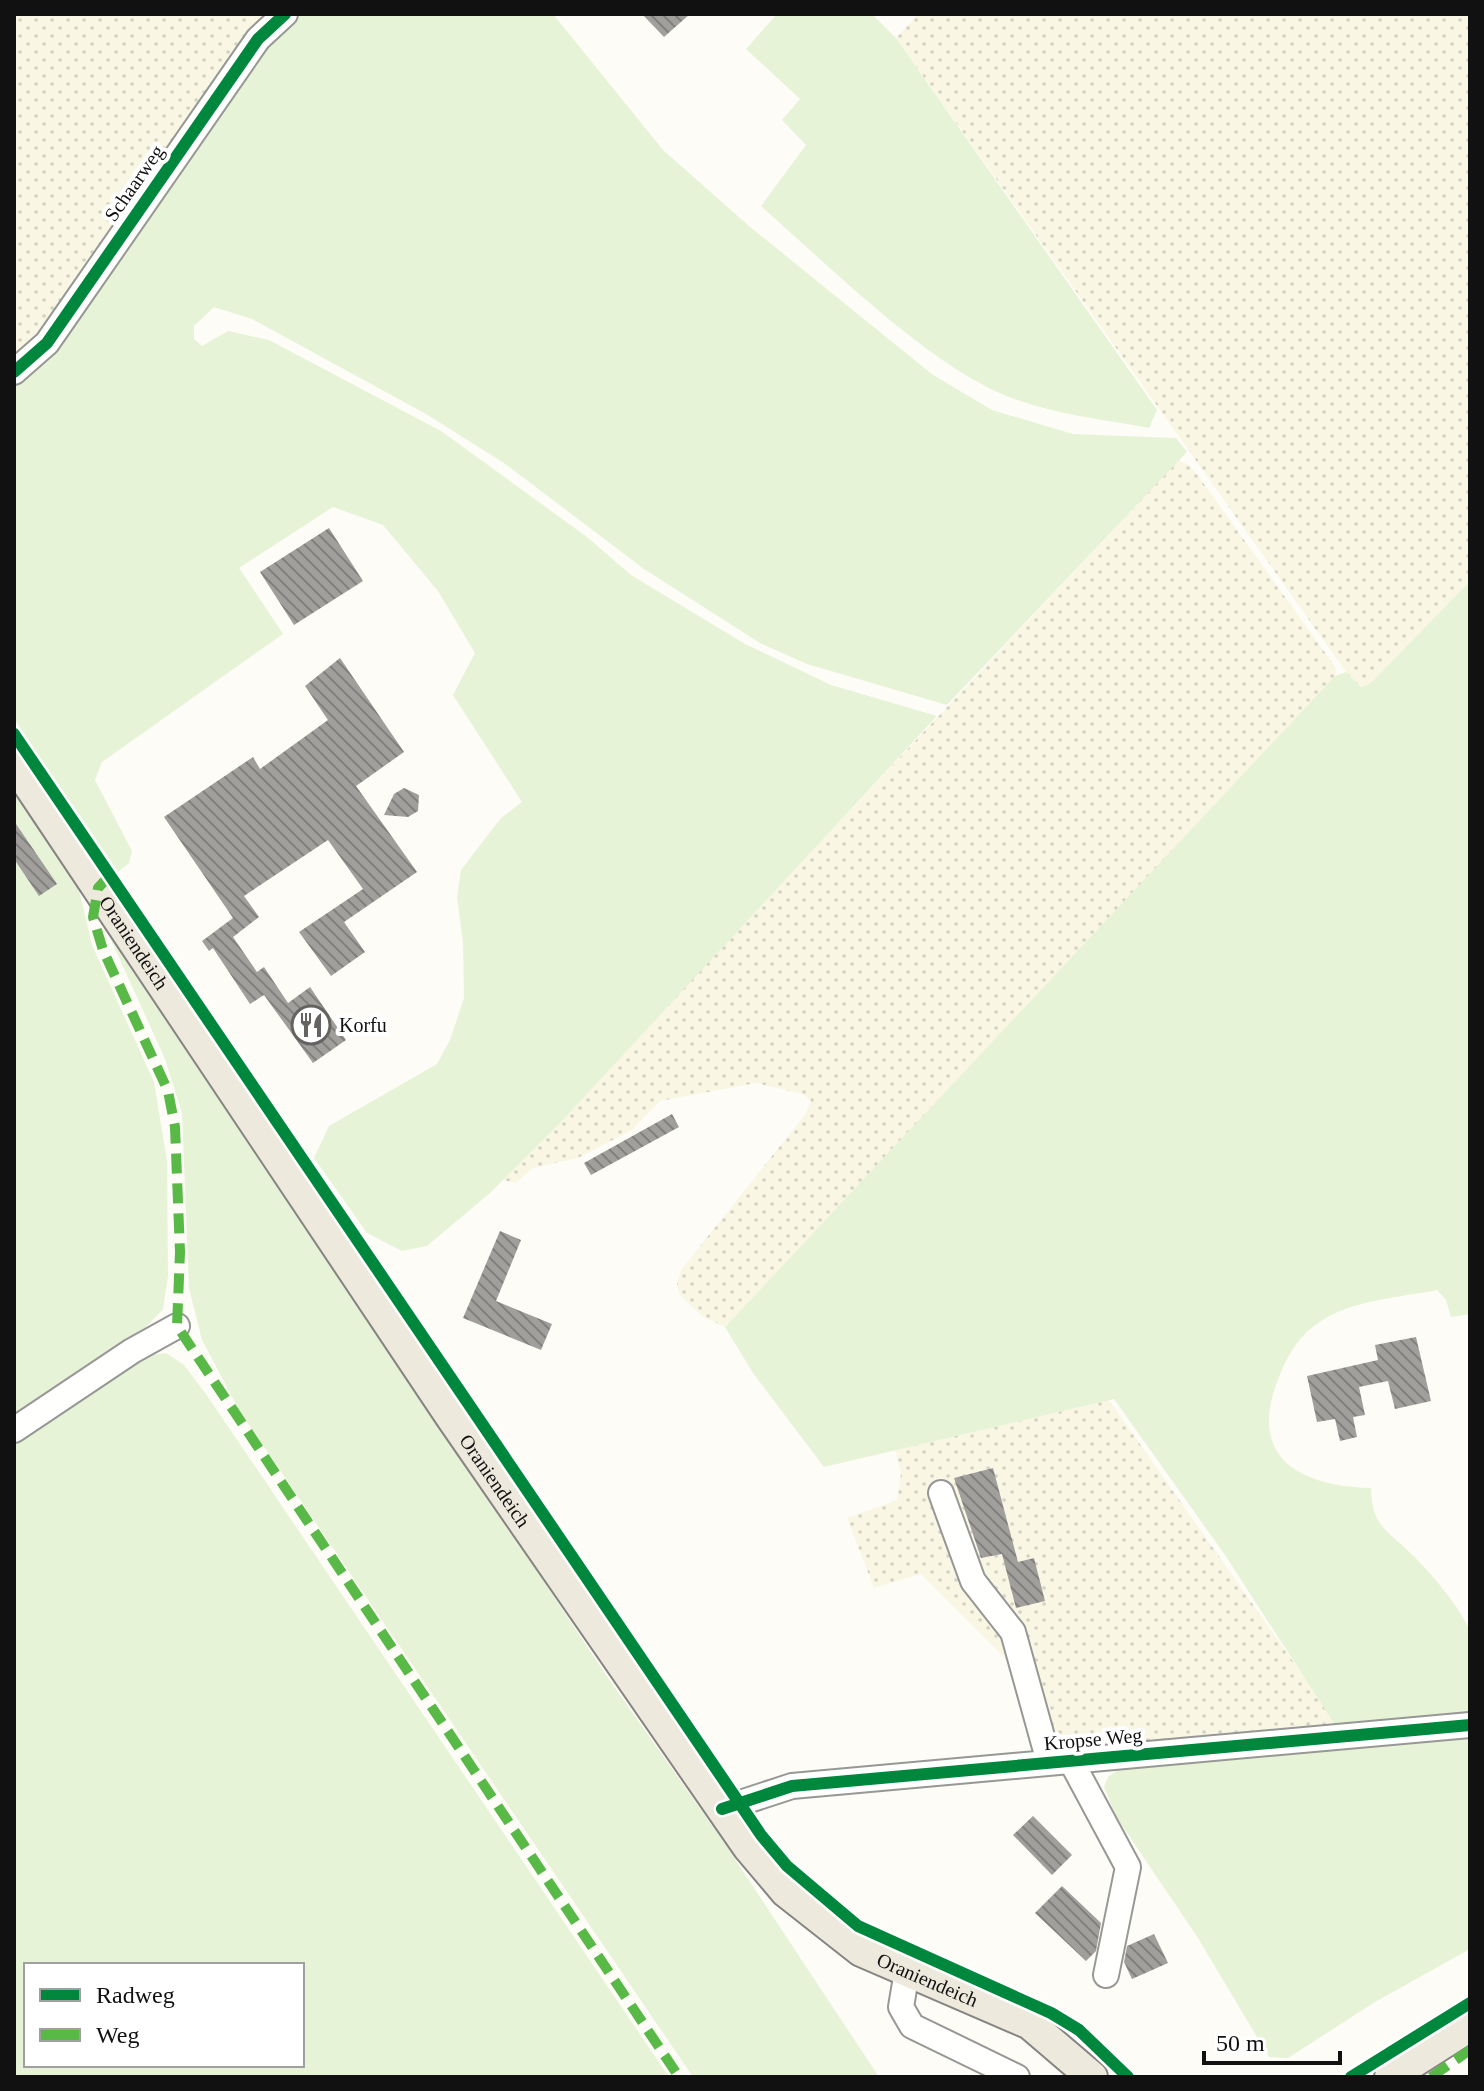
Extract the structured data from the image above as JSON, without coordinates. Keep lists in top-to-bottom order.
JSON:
{
  "streets": {
    "main road": ["Oraniendeich"],
    "street": ["Schaarweg", "Kropse Weg"]
  },
  "crossings": [
    ["Oraniendeich", "Kropse Weg"]
  ],
  "places": {
    "restaurant": ["Korfu"]
  },
  "legend": ["Radweg", "Weg"],
  "scale_bar": "50 m"
}
